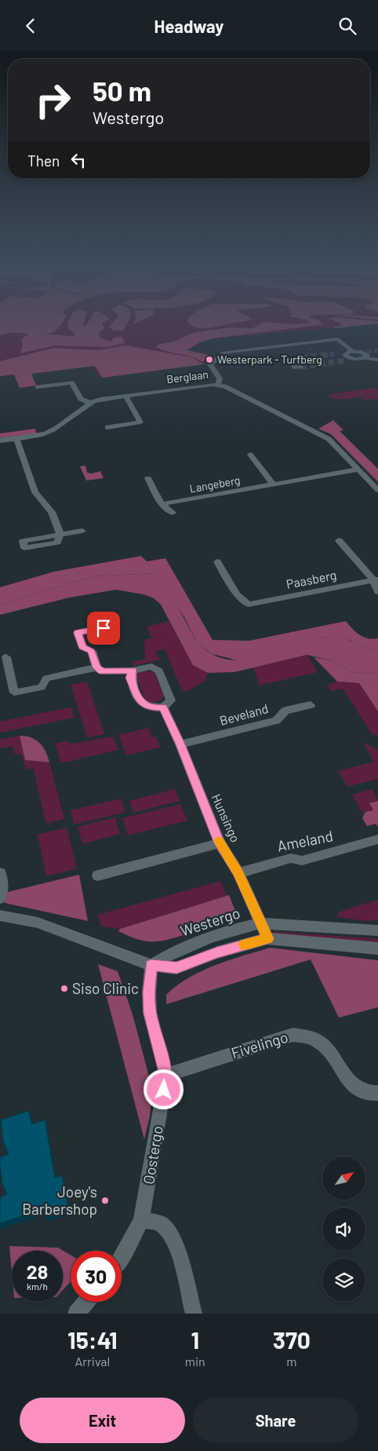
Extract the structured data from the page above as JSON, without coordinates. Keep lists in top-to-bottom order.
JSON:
{
  "streets": {
    "street": [
      "Berglaan",
      "Langeberg",
      "Paasberg",
      "Beveland",
      "Hunsingo",
      "Ameland",
      "Westergo",
      "Fivelingo",
      "Oostergo"
    ]
  },
  "crossings": [
    ["Berglaan", "Langeberg"],
    ["Beveland", "Hunsingo"],
    ["Hunsingo", "Ameland"],
    ["Hunsingo", "Westergo"],
    ["Westergo", "Oostergo"],
    ["Fivelingo", "Oostergo"]
  ],
  "places": ["Westerpark - Turfberg", "Siso Clinic", "Joey's Barbershop"],
  "north": "top right",
  "page": {
    "header": "Headway",
    "turn": ["50 m", "Westergo"],
    "then": "Then",
    "speed": "28 km/h",
    "limit": "30",
    "eta": [
      "15:41",
      "Arrival",
      "1",
      "min",
      "370",
      "m"
    ],
    "buttons": ["Exit", "Share"]
  }
}
